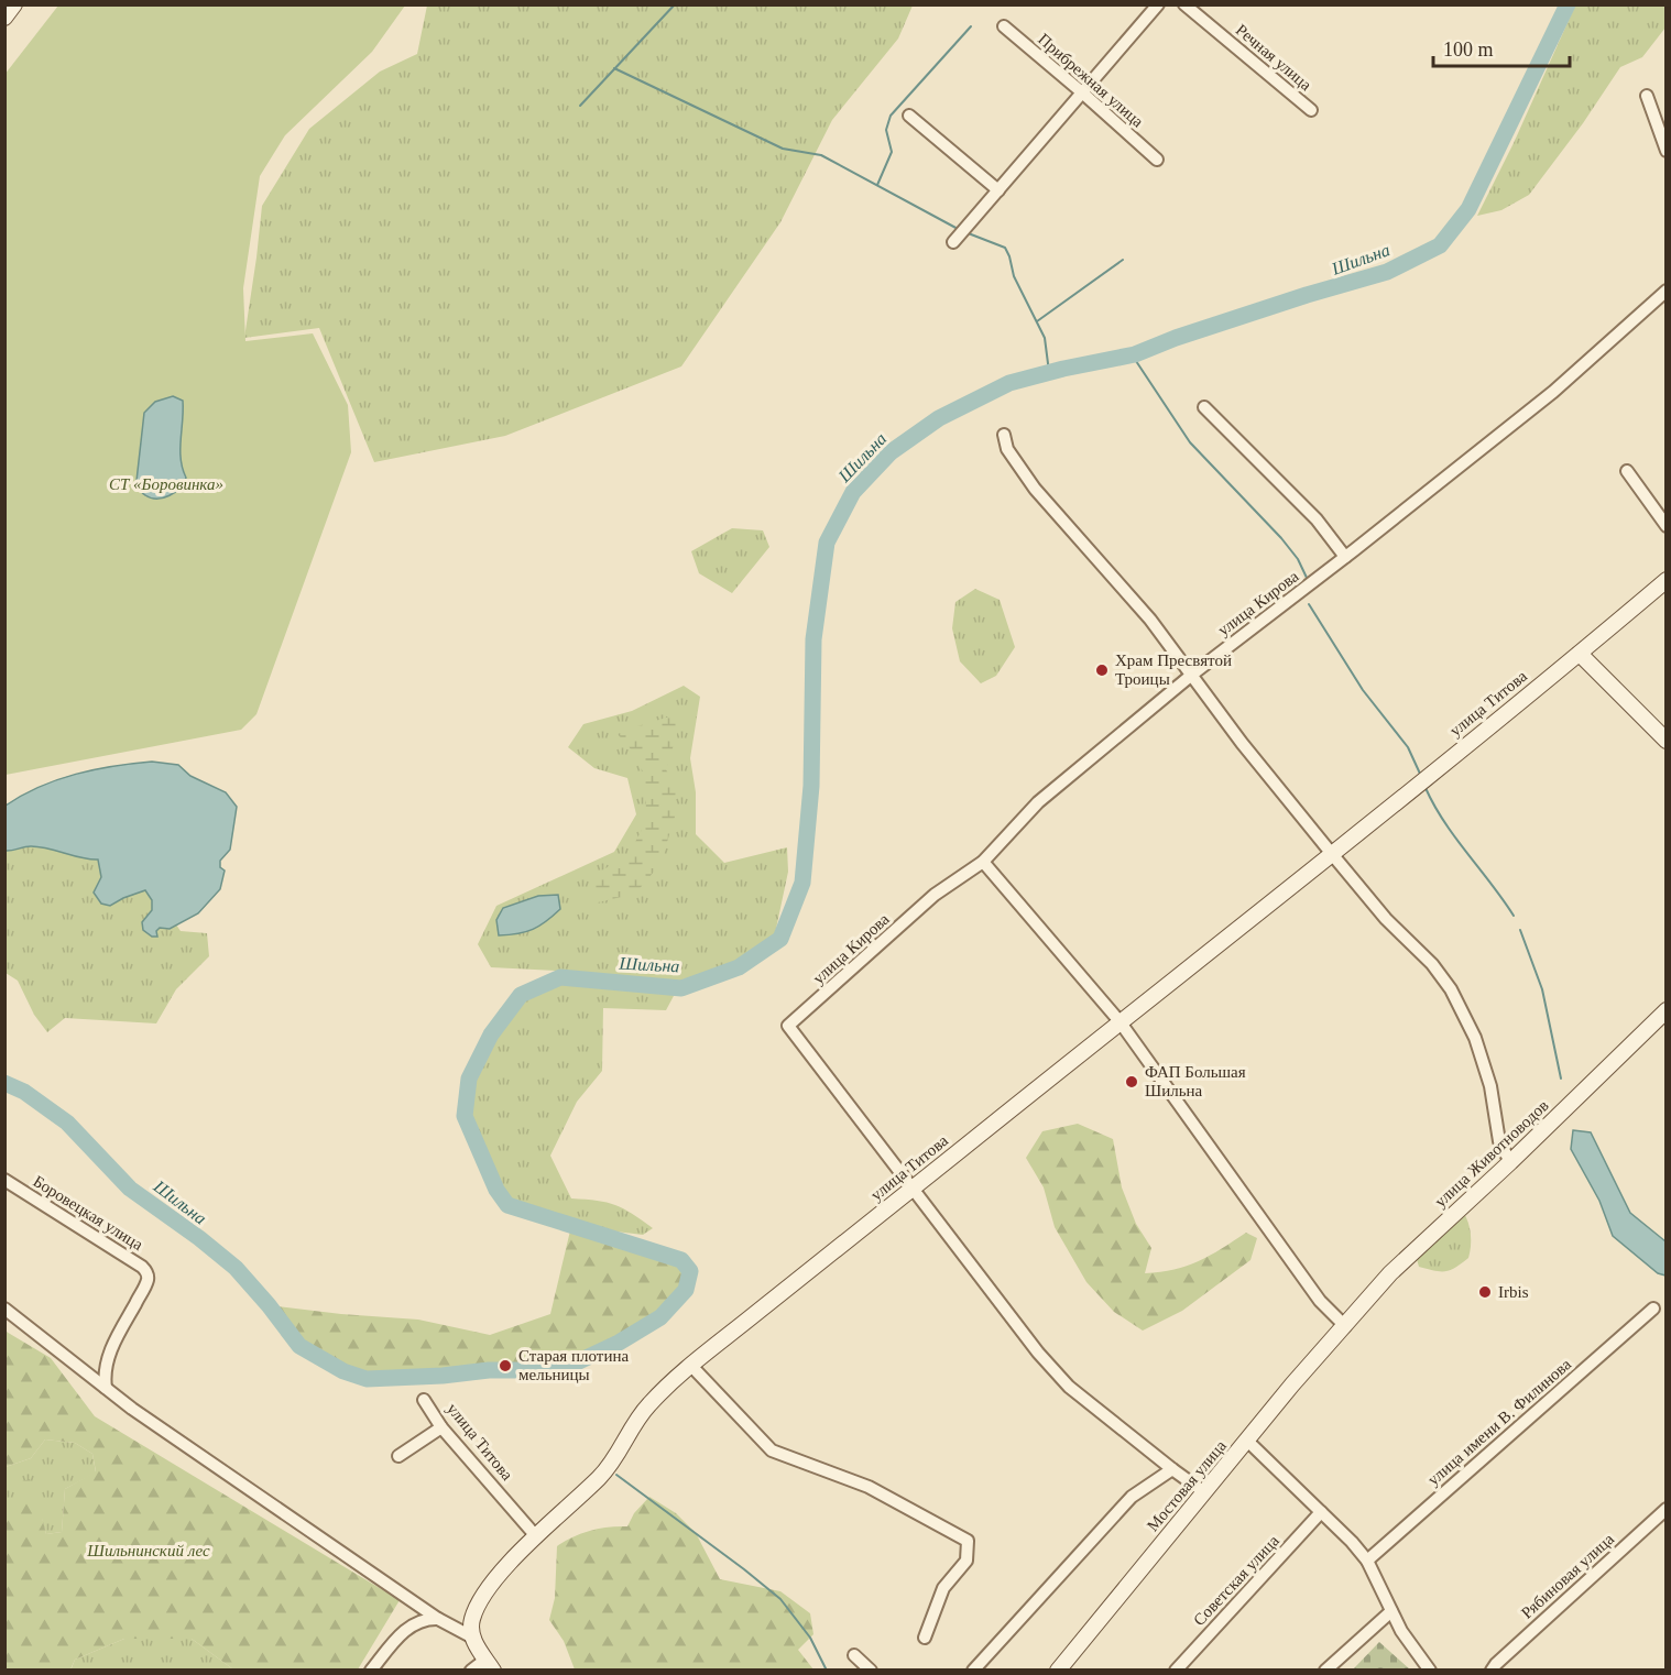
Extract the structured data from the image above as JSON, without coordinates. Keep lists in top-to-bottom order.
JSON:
{
  "streets": {
    "street": [
      "Речная улица",
      "Прибрежная улица",
      "улица Кирова",
      "улица Титова",
      "улица Животноводов",
      "Боровецкая улица",
      "улица имени В. Филинова",
      "Мостовая улица",
      "Рябиновая улица",
      "Советская улица"
    ]
  },
  "crossings": [
    ["улица Кирова", "улица Титова"],
    ["улица Животноводов", "Мостовая улица"]
  ],
  "water": ["Шильна"],
  "parks": ["СТ «Боровинка»", "Шильнинский лес"],
  "places": [
    "Храм Пресвятой Троицы",
    "ФАП Большая Шильна",
    "Irbis",
    "Старая плотина мельницы"
  ],
  "scale_bar": "100 m"
}
